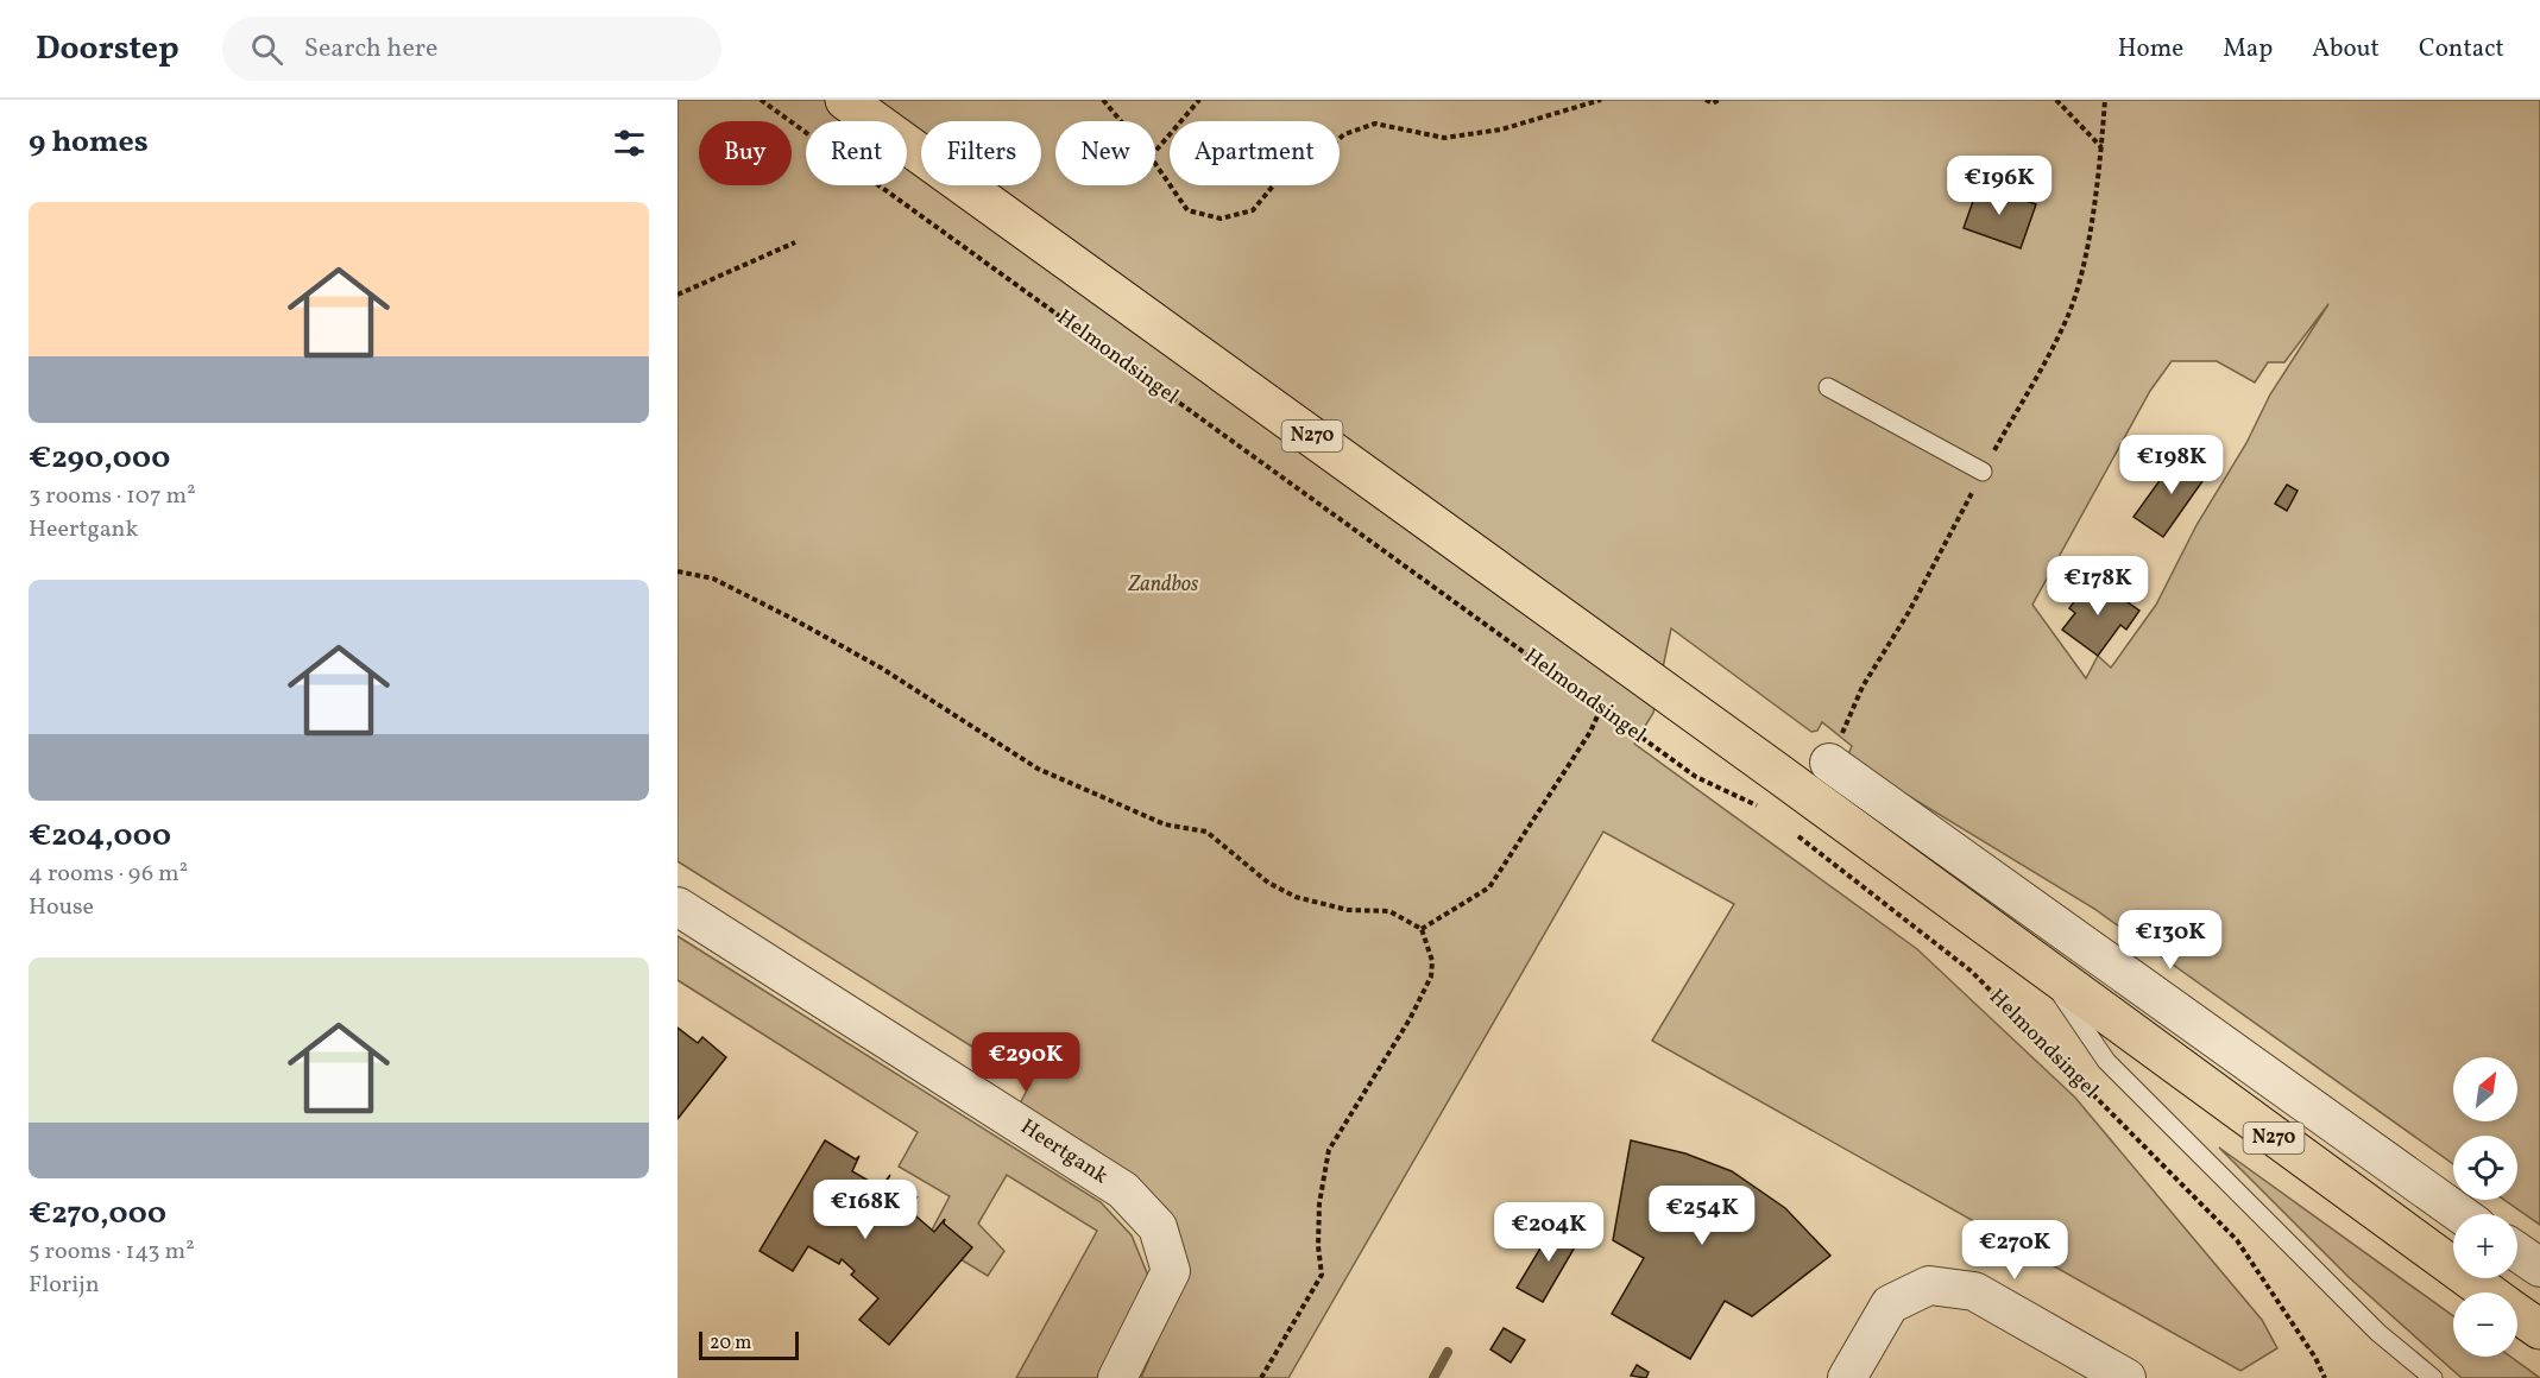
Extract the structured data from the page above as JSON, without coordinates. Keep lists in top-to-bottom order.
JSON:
{
  "streets": {
    "main road": ["Helmondsingel", "N270"],
    "street": ["Heertgank"]
  },
  "parks": ["Zandbos"],
  "scale_bar": "20 m",
  "north": "top right",
  "page": {
    "header": "Doorstep",
    "search": "Search here",
    "nav": [
      "Home",
      "Map",
      "About",
      "Contact"
    ],
    "heading": "9 homes",
    "chip": [
      "Buy",
      "Rent",
      "Filters",
      "New",
      "Apartment"
    ],
    "price": [
      "€196K",
      "€198K",
      "€178K",
      "€130K",
      "€290K",
      "€168K",
      "€254K",
      "€204K",
      "€270K"
    ],
    "list": [
      {
        "name": "€290,000",
        "note": "3 rooms · 107 m² · Heertgank"
      },
      {
        "name": "€204,000",
        "note": "4 rooms · 96 m² · House"
      },
      {
        "name": "€270,000",
        "note": "5 rooms · 143 m² · Florijn"
      }
    ],
    "map_buttons": ["+", "−"],
    "scale": "20 m"
  }
}
